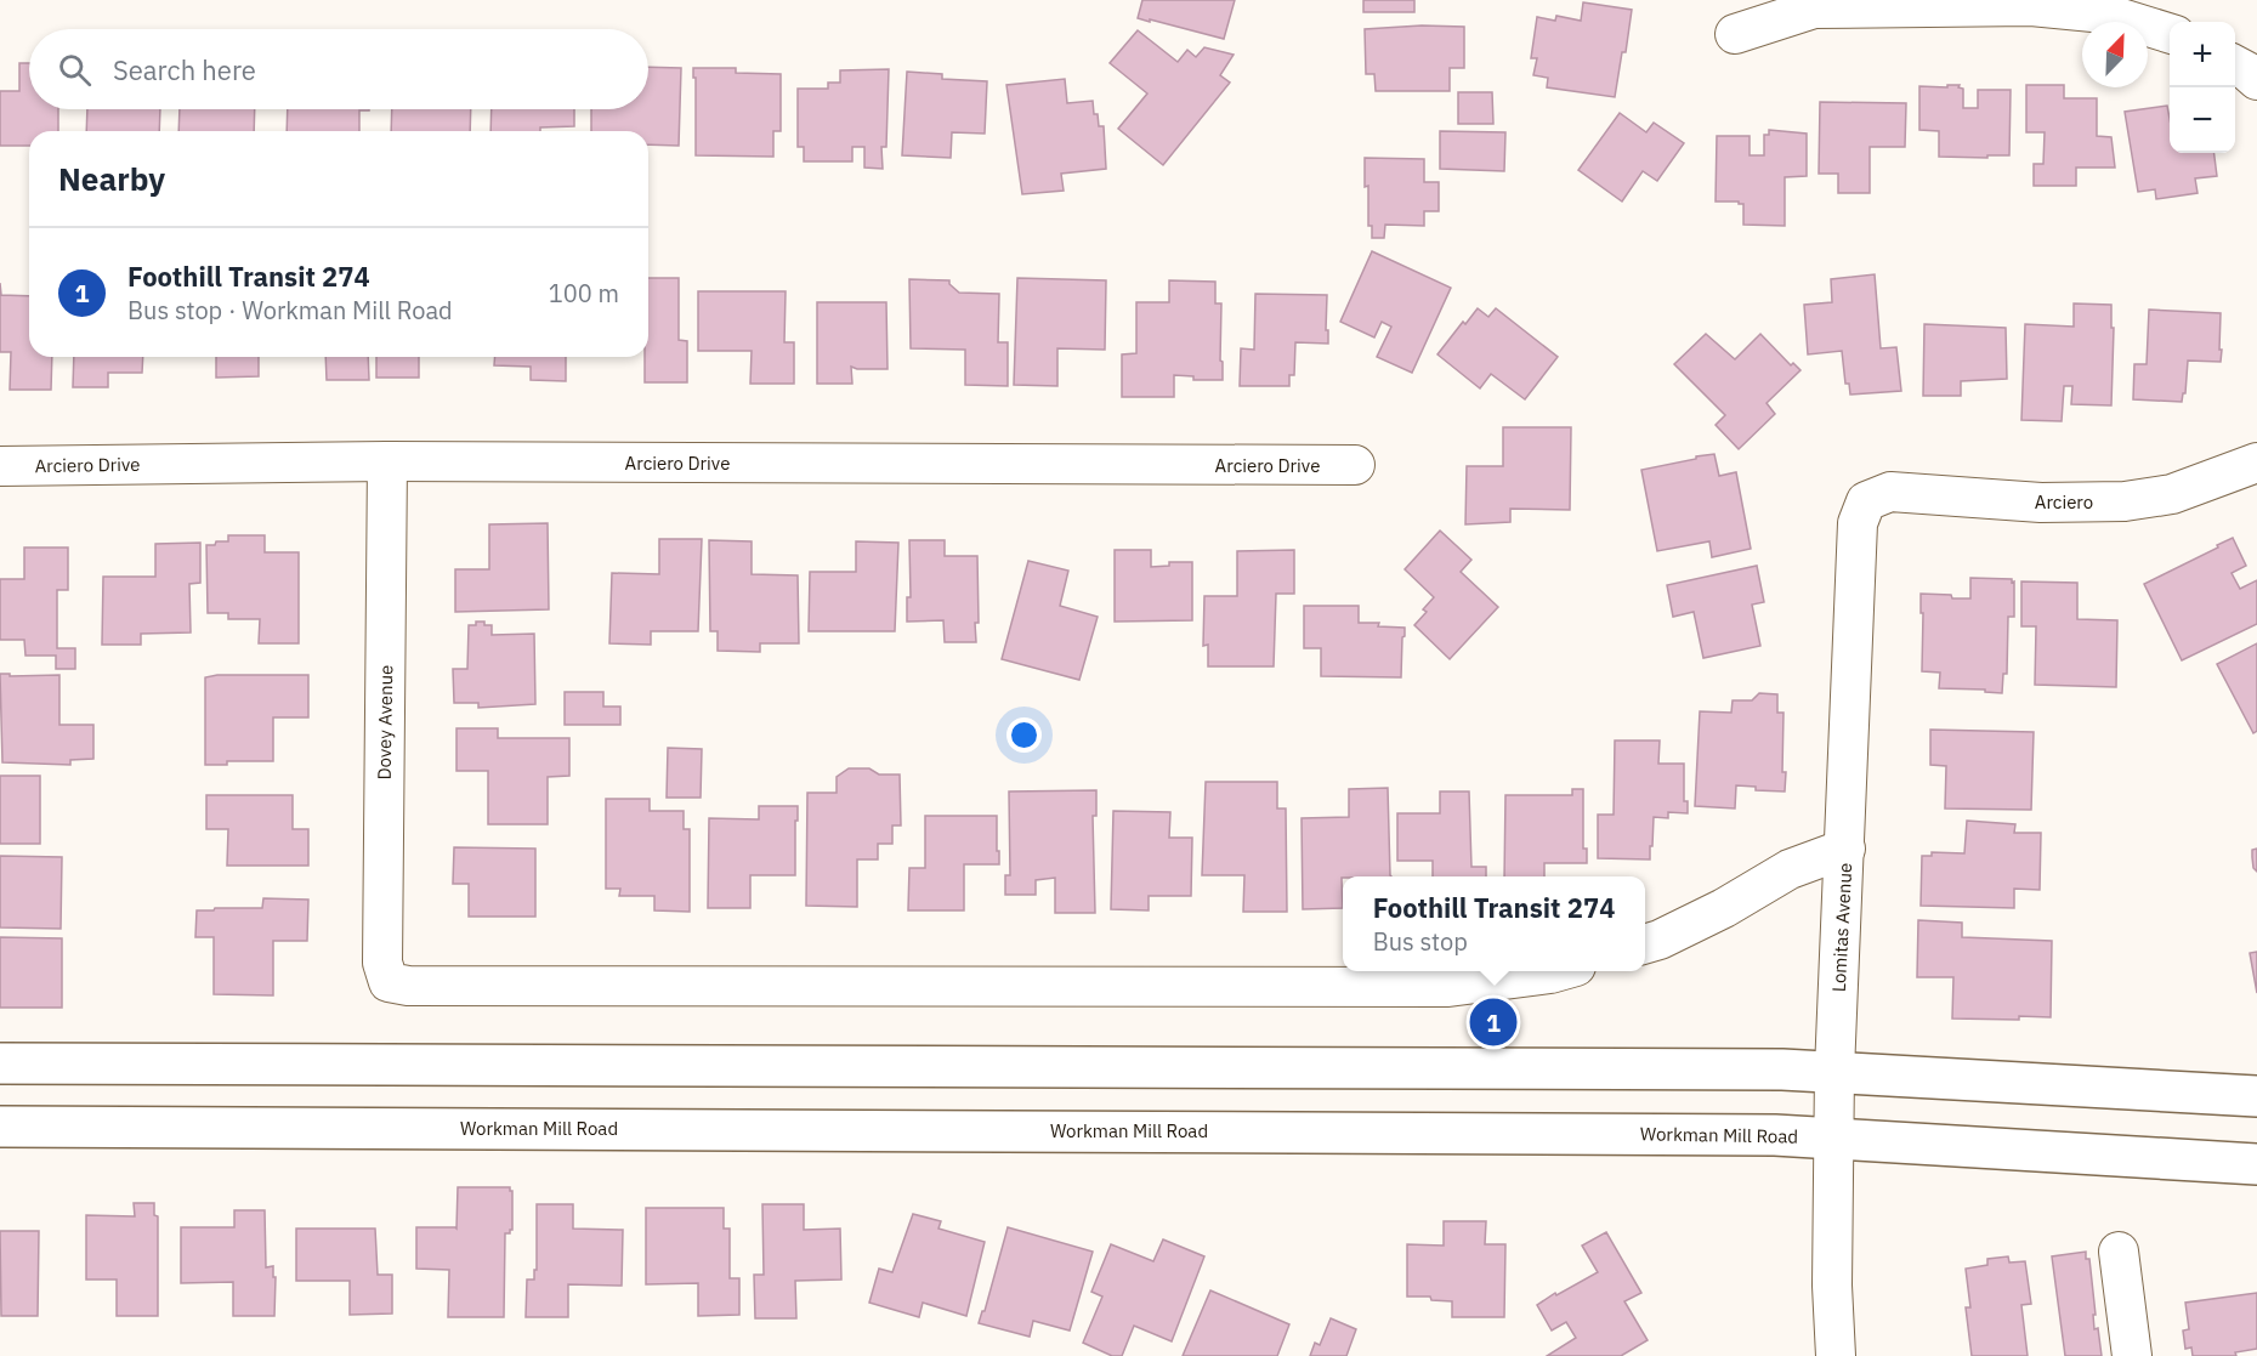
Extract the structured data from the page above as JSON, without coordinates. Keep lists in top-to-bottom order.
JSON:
{
  "streets": {
    "main road": ["Workman Mill Road"],
    "street": [
      "Arciero Drive",
      "Arciero",
      "Dovey Avenue",
      "Lomitas Avenue"
    ]
  },
  "crossings": [
    ["Arciero Drive", "Dovey Avenue"],
    ["Arciero", "Lomitas Avenue"],
    ["Lomitas Avenue", "Workman Mill Road"]
  ],
  "north": "top right",
  "page": {
    "map_buttons": ["+", "−"],
    "search": "Search here",
    "heading": "Nearby",
    "list": [
      {
        "mark": "1",
        "name": "Foothill Transit 274",
        "note": "Bus stop · Workman Mill Road",
        "value": "100 m"
      }
    ],
    "popup": ["Foothill Transit 274", "Bus stop"],
    "pins": "1"
  }
}
